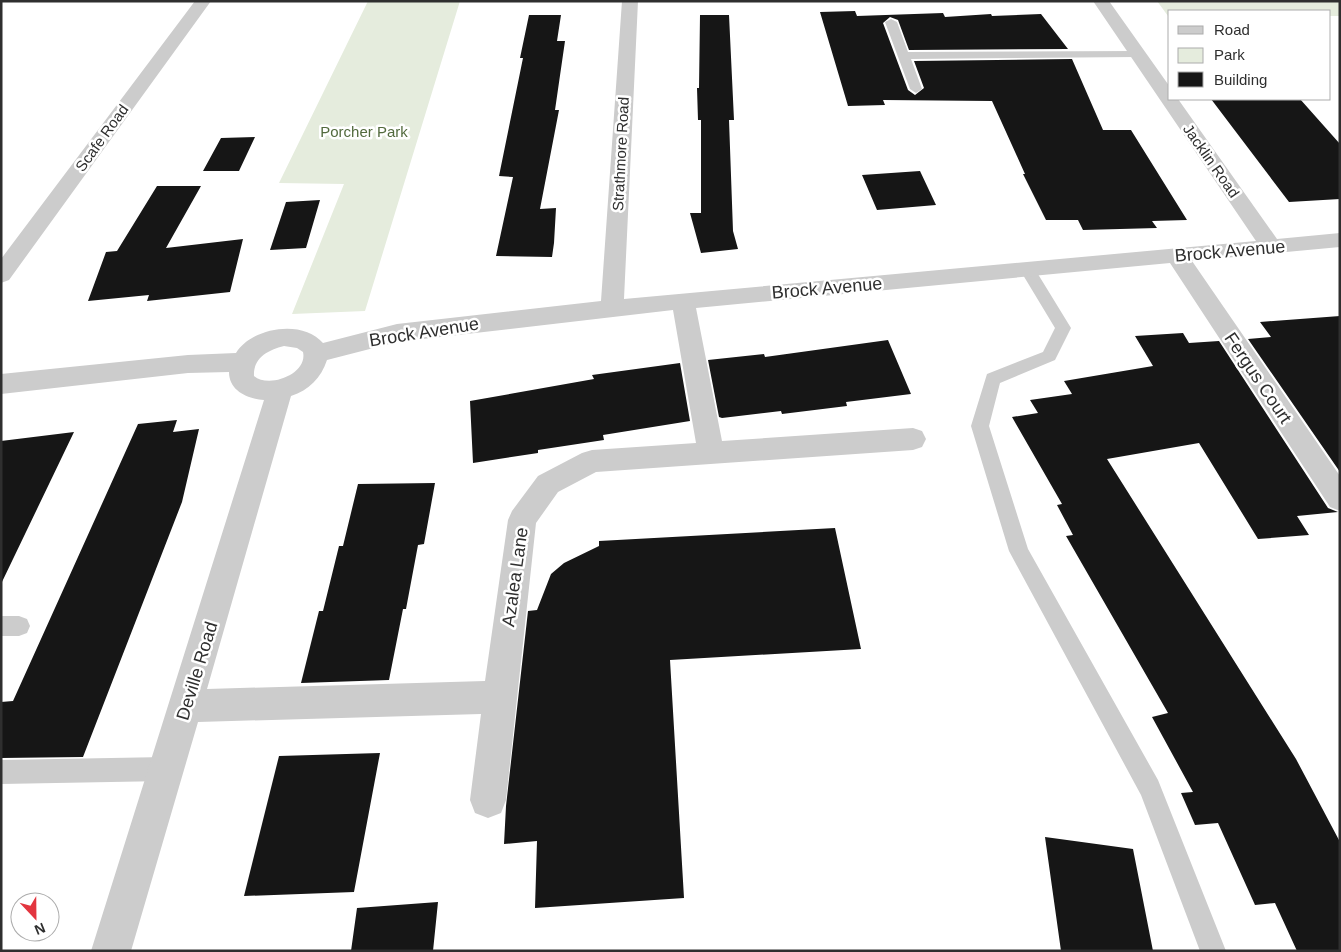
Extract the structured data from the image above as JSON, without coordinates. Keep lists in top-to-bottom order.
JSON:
{
  "streets": {
    "street": [
      "Scafe Road",
      "Strathmore Road",
      "Jacklin Road",
      "Brock Avenue",
      "Fergus Court",
      "Azalea Lane",
      "Deville Road"
    ]
  },
  "crossings": [
    ["Strathmore Road", "Brock Avenue"],
    ["Jacklin Road", "Brock Avenue"],
    ["Brock Avenue", "Fergus Court"],
    ["Brock Avenue", "Deville Road"]
  ],
  "parks": ["Porcher Park"],
  "legend": ["Road", "Park", "Building"],
  "north": "bottom"
}
